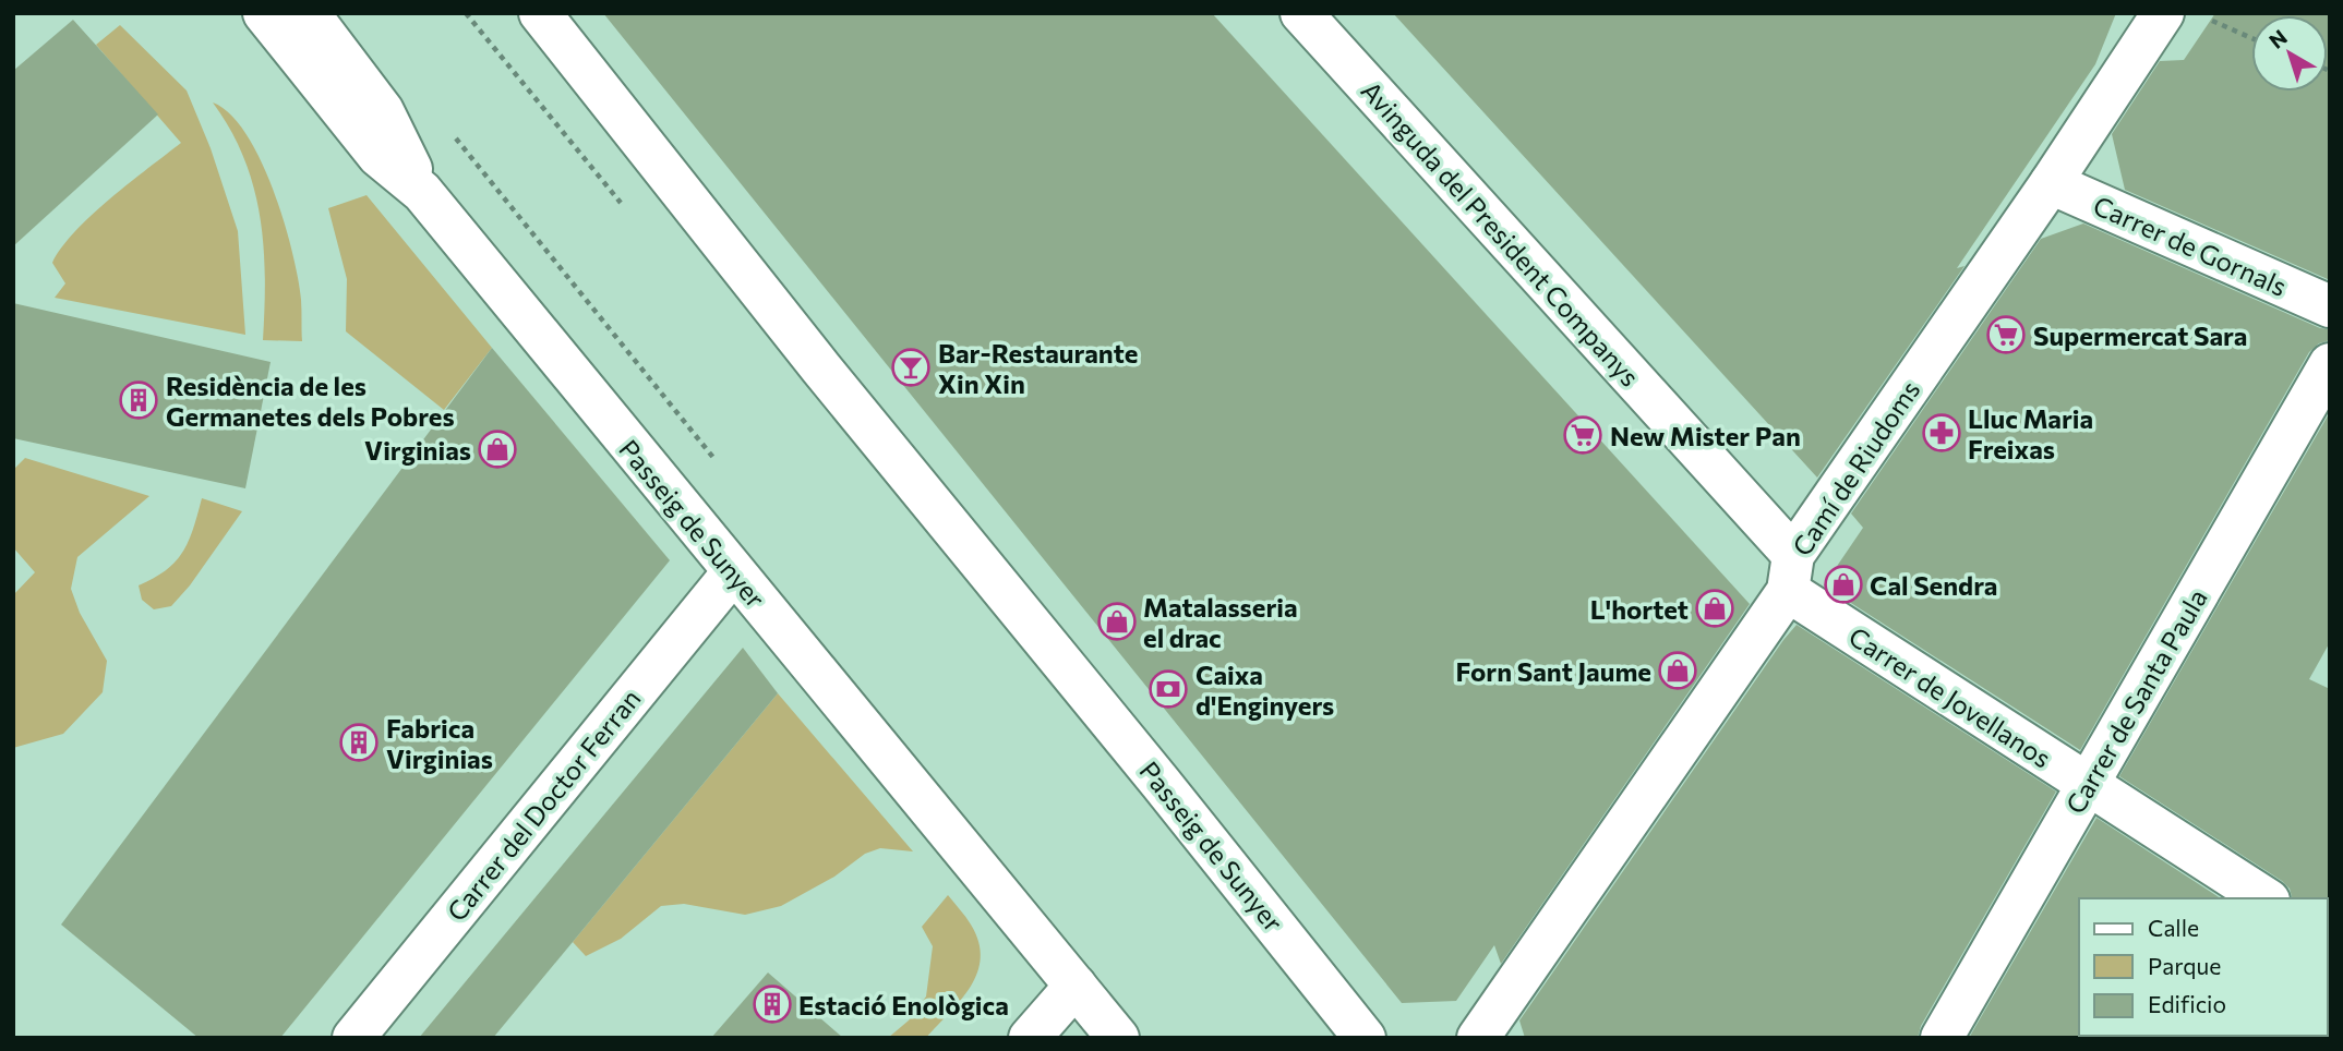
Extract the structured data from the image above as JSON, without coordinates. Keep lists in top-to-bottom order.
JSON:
{
  "streets": {
    "street": [
      "Avinguda del President Companys",
      "Carrer de Gornals",
      "Camí de Riudoms",
      "Passeig de Sunyer",
      "Carrer de Jovellanos",
      "Carrer de Santa Paula",
      "Carrer del Doctor Ferran"
    ]
  },
  "crossings": [
    ["Avinguda del President Companys", "Camí de Riudoms"],
    ["Avinguda del President Companys", "Carrer de Jovellanos"],
    ["Carrer de Gornals", "Camí de Riudoms"],
    ["Camí de Riudoms", "Carrer de Jovellanos"],
    ["Passeig de Sunyer", "Carrer del Doctor Ferran"],
    ["Carrer de Jovellanos", "Carrer de Santa Paula"]
  ],
  "places": {
    "supermarket": ["Supermercat Sara", "New Mister Pan"],
    "bar": ["Bar-Restaurante Xin Xin"],
    "building": ["Residència de les Germanetes dels Pobres", "Fabrica Virginias", "Estació Enològica"],
    "pharmacy": ["Lluc Maria Freixas"],
    "shop": [
      "Virginias",
      "Cal Sendra",
      "L'hortet",
      "Matalasseria el drac",
      "Forn Sant Jaume"
    ],
    "bank": ["Caixa d'Enginyers"]
  },
  "legend": ["Calle", "Parque", "Edificio"],
  "north": "top left"
}
